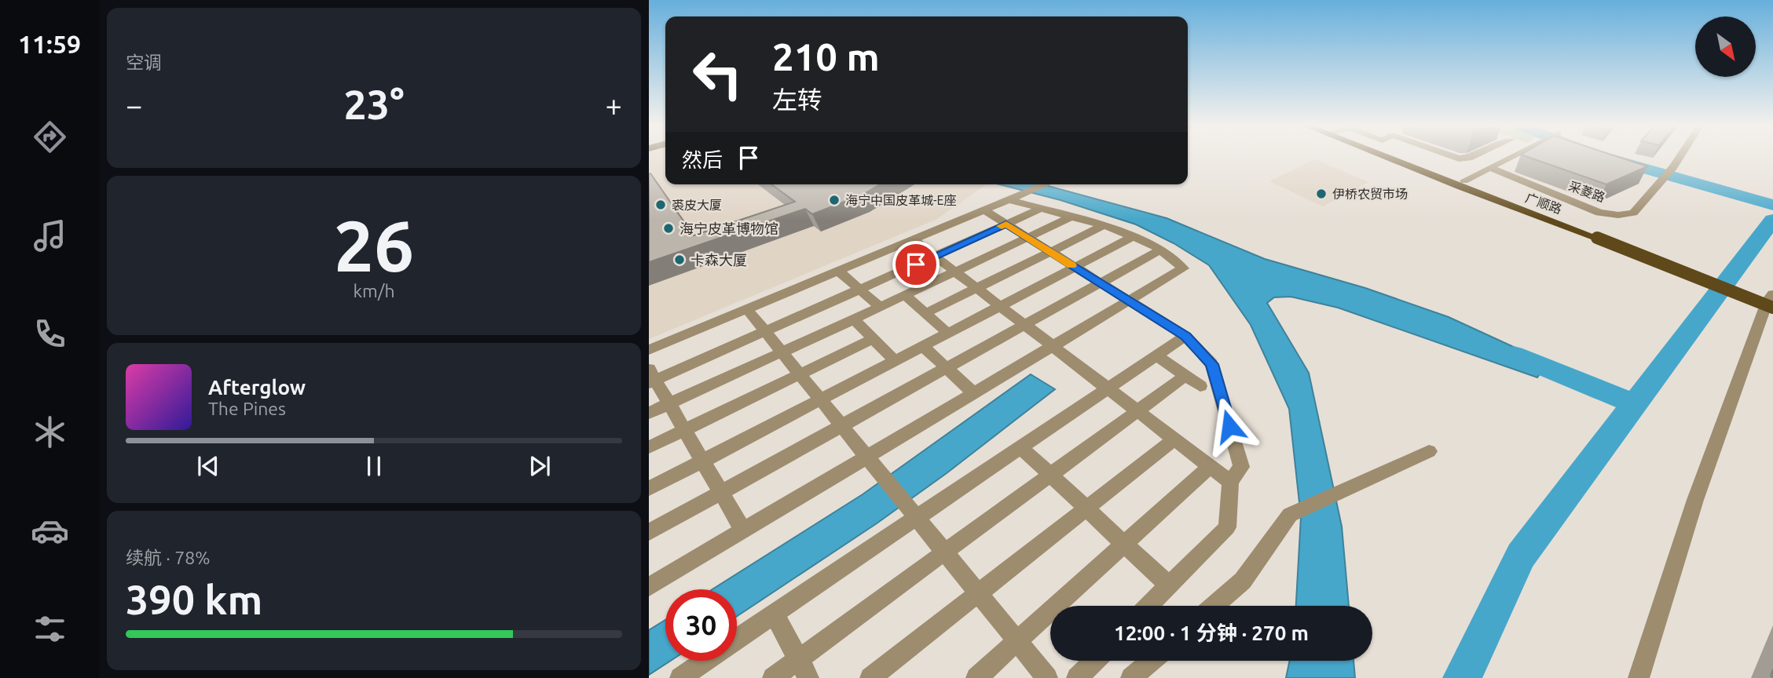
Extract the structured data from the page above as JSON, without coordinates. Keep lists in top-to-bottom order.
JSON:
{
  "streets": {
    "main road": ["广顺路"],
    "street": ["采菱路"]
  },
  "places": [
    "伊桥农贸市场",
    "海宁中国皮革城-E座",
    "裘皮大厦",
    "海宁皮革博物馆",
    "卡森大厦"
  ],
  "north": "bottom right",
  "page": {
    "tabs": "11:59",
    "tile": [
      "空调",
      ["26", "km/h"],
      ["续航 · 78%", "390 km"]
    ],
    "turn": ["210 m", "左转"],
    "heat": ["−", "23°", "+"],
    "then": "然后",
    "song": ["Afterglow", "The Pines"],
    "limit": "30",
    "trip": "12:00 · 1 分钟 · 270 m"
  }
}
